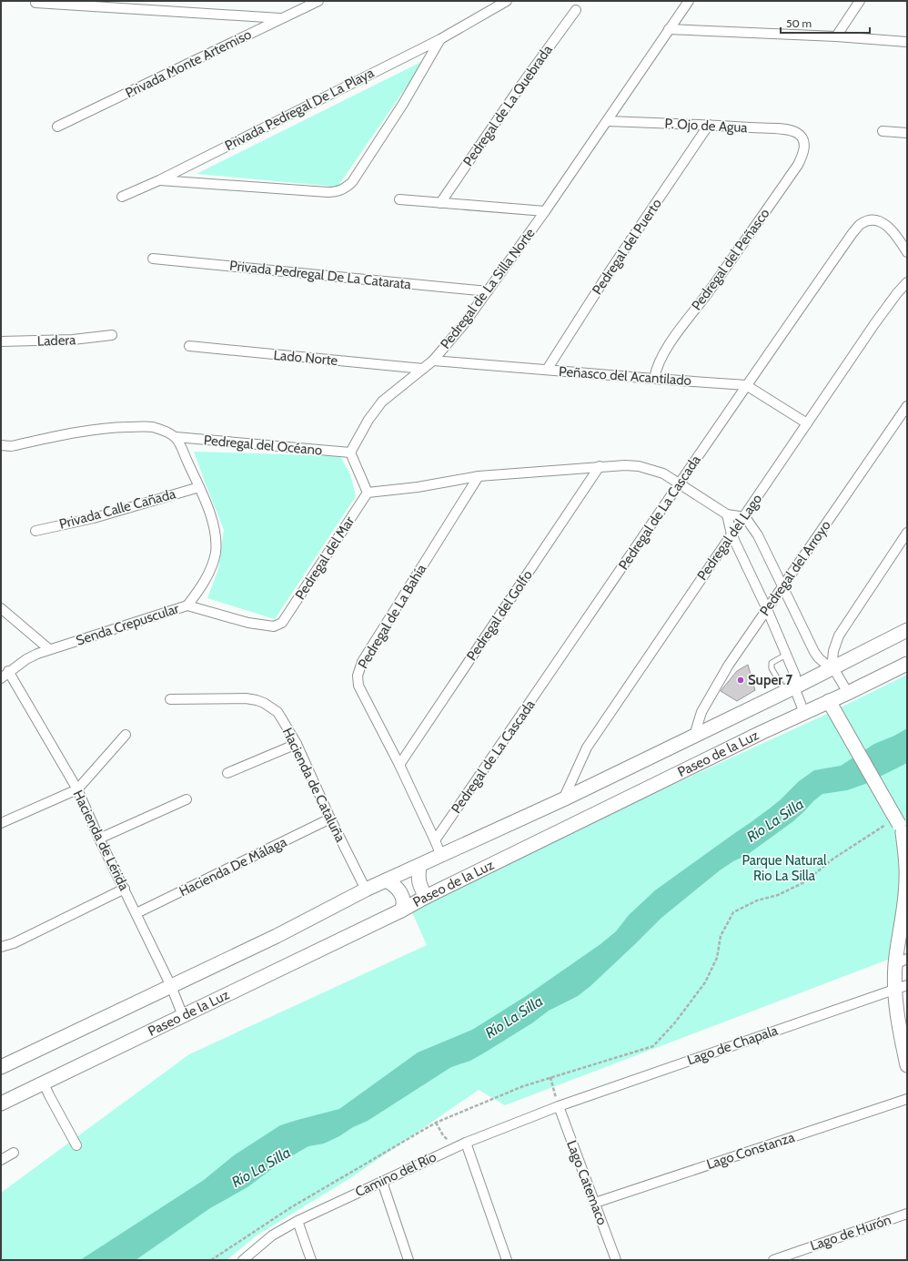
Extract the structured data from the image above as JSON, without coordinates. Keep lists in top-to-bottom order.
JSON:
{
  "streets": {
    "street": [
      "Privada Monte Artemiso",
      "Pedregal de La Quebrada",
      "Privada Pedregal De La Playa",
      "P. Ojo de Agua",
      "Pedregal del Puerto",
      "Pedregal del Peñasco",
      "Privada Pedregal De La Catarata",
      "Pedregal de La Silla Norte",
      "Ladera",
      "Lado Norte",
      "Peñasco del Acantilado",
      "Pedregal del Océano",
      "Privada Calle Cañada",
      "Pedregal de La Cascada",
      "Pedregal del Lago",
      "Pedregal del Mar",
      "Pedregal del Arroyo",
      "Pedregal del Golfo",
      "Pedregal de La Bahía",
      "Senda Crepuscular",
      "Paseo de la Luz",
      "Hacienda de Cataluña",
      "Hacienda de Lérida",
      "Hacienda De Málaga",
      "Lago de Chapala",
      "Lago Constanza",
      "Camino del Río",
      "Lago Catemaco",
      "Lago de Hurón"
    ]
  },
  "crossings": [
    ["P. Ojo de Agua", "Pedregal del Puerto"],
    ["P. Ojo de Agua", "Pedregal del Peñasco"],
    ["P. Ojo de Agua", "Pedregal de La Silla Norte"],
    ["Pedregal del Puerto", "Peñasco del Acantilado"],
    ["Pedregal del Peñasco", "Peñasco del Acantilado"],
    ["Privada Pedregal De La Catarata", "Pedregal de La Silla Norte"],
    ["Pedregal de La Silla Norte", "Lado Norte"],
    ["Pedregal de La Silla Norte", "Peñasco del Acantilado"],
    ["Pedregal de La Silla Norte", "Pedregal del Océano"],
    ["Peñasco del Acantilado", "Pedregal de La Cascada"],
    ["Peñasco del Acantilado", "Pedregal del Lago"],
    ["Pedregal del Océano", "Privada Calle Cañada"],
    ["Pedregal del Océano", "Senda Crepuscular"],
    ["Pedregal de La Cascada", "Pedregal de La Bahía"],
    ["Pedregal del Lago", "Paseo de la Luz"],
    ["Pedregal del Mar", "Senda Crepuscular"],
    ["Pedregal del Arroyo", "Paseo de la Luz"],
    ["Pedregal del Golfo", "Pedregal de La Bahía"],
    ["Senda Crepuscular", "Hacienda de Lérida"],
    ["Paseo de la Luz", "Hacienda de Cataluña"],
    ["Paseo de la Luz", "Hacienda de Lérida"],
    ["Hacienda de Cataluña", "Hacienda De Málaga"],
    ["Hacienda de Lérida", "Hacienda De Málaga"],
    ["Lago de Chapala", "Camino del Río"],
    ["Lago de Chapala", "Lago Catemaco"],
    ["Lago Constanza", "Lago Catemaco"],
    ["Camino del Río", "Lago Catemaco"]
  ],
  "water": ["Río La Silla"],
  "parks": ["Parque Natural Rio La Silla"],
  "places": ["Super 7"],
  "scale_bar": "50 m"
}
